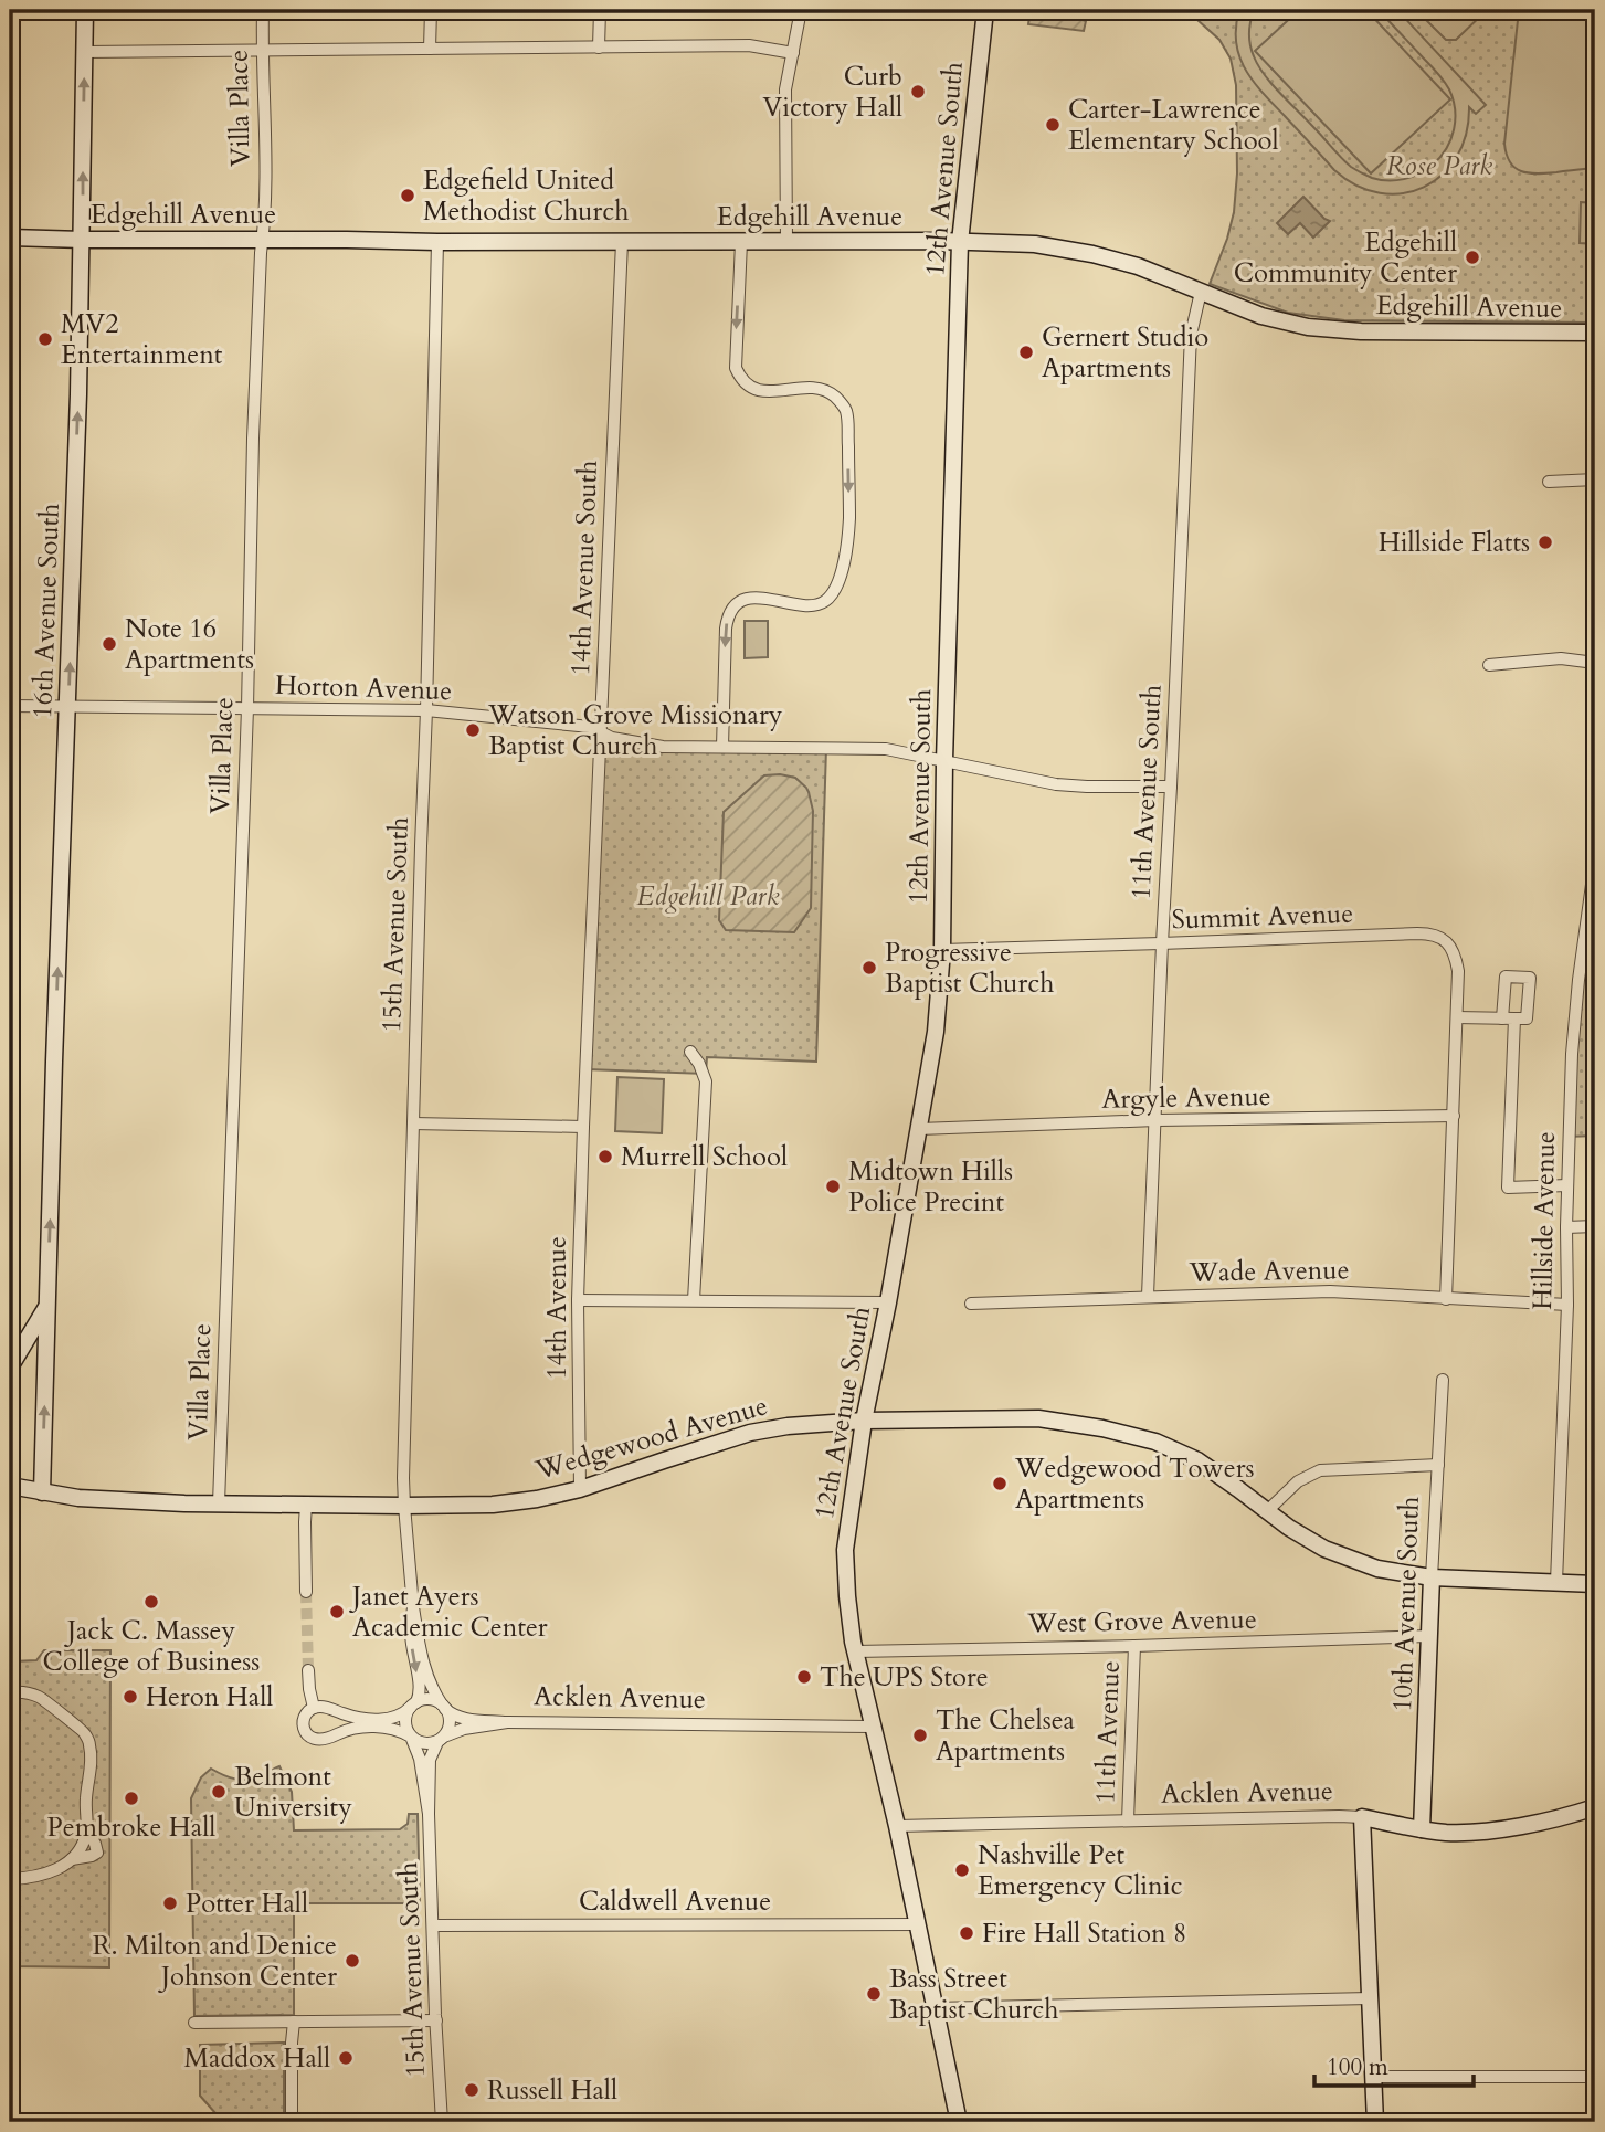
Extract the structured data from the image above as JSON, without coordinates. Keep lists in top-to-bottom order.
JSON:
{
  "streets": {
    "main road": [
      "12th Avenue South",
      "Edgehill Avenue",
      "16th Avenue South",
      "Wedgewood Avenue",
      "10th Avenue South",
      "Acklen Avenue"
    ],
    "street": [
      "Villa Place",
      "14th Avenue South",
      "Horton Avenue",
      "11th Avenue South",
      "Summit Avenue",
      "15th Avenue South",
      "Argyle Avenue",
      "Hillside Avenue",
      "Wade Avenue",
      "14th Avenue",
      "West Grove Avenue",
      "11th Avenue",
      "Caldwell Avenue"
    ]
  },
  "crossings": [
    ["Villa Place", "Edgehill Avenue"],
    ["Villa Place", "Horton Avenue"],
    ["Villa Place", "Wedgewood Avenue"],
    ["12th Avenue South", "Edgehill Avenue"],
    ["12th Avenue South", "Horton Avenue"],
    ["12th Avenue South", "Summit Avenue"],
    ["12th Avenue South", "Argyle Avenue"],
    ["12th Avenue South", "Wedgewood Avenue"],
    ["12th Avenue South", "West Grove Avenue"],
    ["12th Avenue South", "Acklen Avenue"],
    ["12th Avenue South", "Caldwell Avenue"],
    ["Edgehill Avenue", "14th Avenue South"],
    ["Edgehill Avenue", "16th Avenue South"],
    ["Edgehill Avenue", "11th Avenue South"],
    ["Edgehill Avenue", "15th Avenue South"],
    ["14th Avenue South", "Horton Avenue"],
    ["14th Avenue South", "14th Avenue"],
    ["16th Avenue South", "Horton Avenue"],
    ["16th Avenue South", "Wedgewood Avenue"],
    ["Horton Avenue", "11th Avenue South"],
    ["Horton Avenue", "15th Avenue South"],
    ["11th Avenue South", "Summit Avenue"],
    ["11th Avenue South", "Argyle Avenue"],
    ["11th Avenue South", "Wade Avenue"],
    ["15th Avenue South", "Wedgewood Avenue"],
    ["15th Avenue South", "Acklen Avenue"],
    ["15th Avenue South", "Caldwell Avenue"],
    ["Hillside Avenue", "Wade Avenue"],
    ["Hillside Avenue", "Wedgewood Avenue"],
    ["14th Avenue", "Wedgewood Avenue"],
    ["Wedgewood Avenue", "10th Avenue South"],
    ["10th Avenue South", "West Grove Avenue"],
    ["10th Avenue South", "Acklen Avenue"],
    ["West Grove Avenue", "11th Avenue"],
    ["Acklen Avenue", "11th Avenue"]
  ],
  "one_way": ["16th Avenue South"],
  "parks": ["Rose Park", "Edgehill Park"],
  "places": [
    "Curb Victory Hall",
    "Carter-Lawrence Elementary School",
    "Edgefield United Methodist Church",
    "Edgehill Community Center",
    "MV2 Entertainment",
    "Gernert Studio Apartments",
    "Hillside Flatts",
    "Note 16 Apartments",
    "Watson Grove Missionary Baptist Church",
    "Progressive Baptist Church",
    "Murrell School",
    "Midtown Hills Police Precint",
    "Wedgewood Towers Apartments",
    "Jack C. Massey College of Business",
    "Janet Ayers Academic Center",
    "The UPS Store",
    "Heron Hall",
    "The Chelsea Apartments",
    "Belmont University",
    "Pembroke Hall",
    "Nashville Pet Emergency Clinic",
    "Potter Hall",
    "Fire Hall Station 8",
    "R. Milton and Denice Johnson Center",
    "Bass Street Baptist Church",
    "Maddox Hall",
    "Russell Hall"
  ],
  "scale_bar": "100 m"
}
